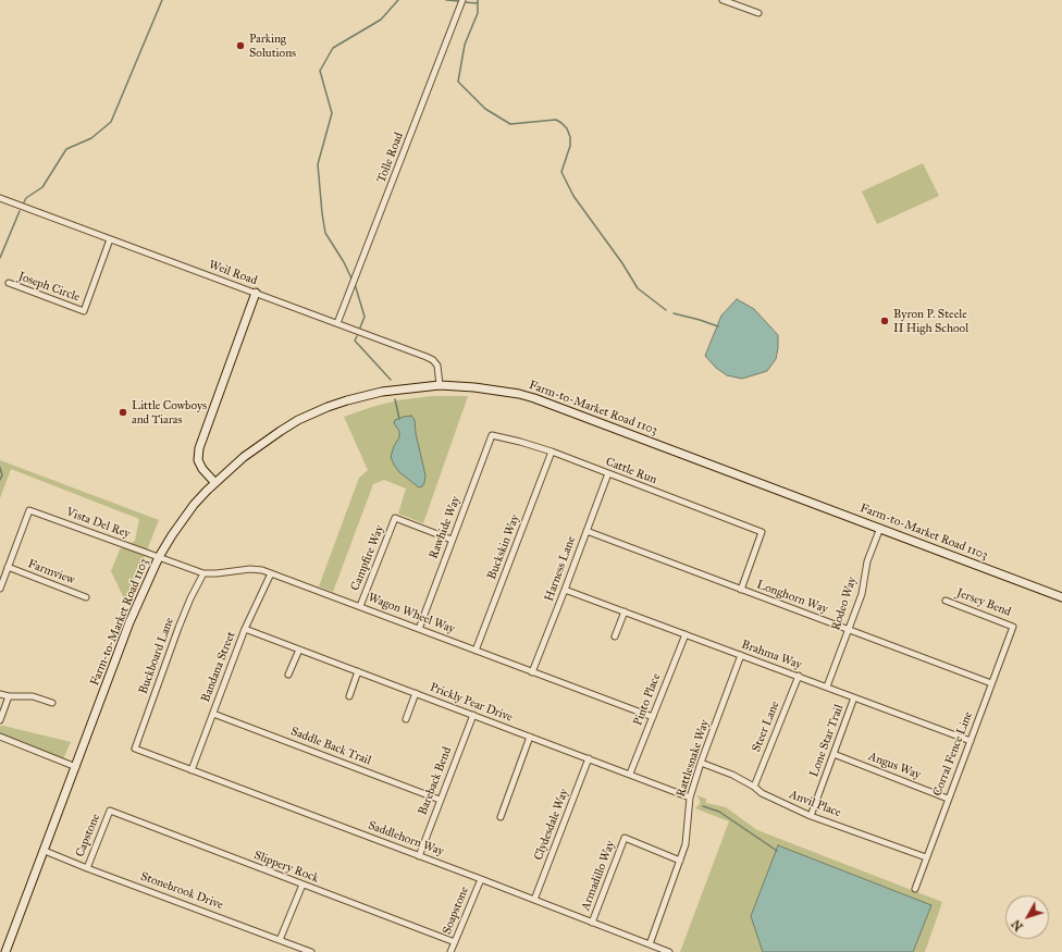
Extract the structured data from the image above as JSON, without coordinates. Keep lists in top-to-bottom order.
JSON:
{
  "streets": {
    "main road": ["Farm-to-Market Road 1103"],
    "street": [
      "Tolle Road",
      "Weil Road",
      "Joseph Circle",
      "Cattle Run",
      "Vista Del Rey",
      "Rawhide Way",
      "Buckskin Way",
      "Campfire Way",
      "Harness Lane",
      "Farmview",
      "Longhorn Way",
      "Jersey Bend",
      "Rodeo Way",
      "Wagon Wheel Way",
      "Brahma Way",
      "Buckboard Lane",
      "Bandana Street",
      "Pinto Place",
      "Prickly Pear Drive",
      "Steer Lane",
      "Lone Star Trail",
      "Saddle Back Trail",
      "Corral Fence Line",
      "Rattlesnake Way",
      "Angus Way",
      "Bareback Bend",
      "Anvil Place",
      "Clydesdale Way",
      "Capstone",
      "Saddlehorn Way",
      "Slippery Rock",
      "Armadillo Way",
      "Stonebrook Drive",
      "Soapstone"
    ]
  },
  "crossings": [
    ["Tolle Road", "Weil Road"],
    ["Weil Road", "Joseph Circle"],
    ["Weil Road", "Farm-to-Market Road 1103"],
    ["Farm-to-Market Road 1103", "Vista Del Rey"],
    ["Farm-to-Market Road 1103", "Rodeo Way"],
    ["Farm-to-Market Road 1103", "Wagon Wheel Way"],
    ["Farm-to-Market Road 1103", "Stonebrook Drive"],
    ["Cattle Run", "Rawhide Way"],
    ["Cattle Run", "Buckskin Way"],
    ["Cattle Run", "Harness Lane"],
    ["Cattle Run", "Longhorn Way"],
    ["Vista Del Rey", "Farmview"],
    ["Vista Del Rey", "Wagon Wheel Way"],
    ["Rawhide Way", "Campfire Way"],
    ["Rawhide Way", "Wagon Wheel Way"],
    ["Buckskin Way", "Wagon Wheel Way"],
    ["Campfire Way", "Wagon Wheel Way"],
    ["Harness Lane", "Longhorn Way"],
    ["Harness Lane", "Wagon Wheel Way"],
    ["Harness Lane", "Brahma Way"],
    ["Longhorn Way", "Rodeo Way"],
    ["Longhorn Way", "Corral Fence Line"],
    ["Jersey Bend", "Corral Fence Line"],
    ["Rodeo Way", "Brahma Way"],
    ["Wagon Wheel Way", "Buckboard Lane"],
    ["Wagon Wheel Way", "Bandana Street"],
    ["Wagon Wheel Way", "Pinto Place"],
    ["Brahma Way", "Pinto Place"],
    ["Brahma Way", "Steer Lane"],
    ["Brahma Way", "Lone Star Trail"],
    ["Brahma Way", "Corral Fence Line"],
    ["Brahma Way", "Rattlesnake Way"],
    ["Buckboard Lane", "Saddlehorn Way"],
    ["Bandana Street", "Prickly Pear Drive"],
    ["Bandana Street", "Saddle Back Trail"],
    ["Bandana Street", "Saddlehorn Way"],
    ["Pinto Place", "Prickly Pear Drive"],
    ["Prickly Pear Drive", "Rattlesnake Way"],
    ["Prickly Pear Drive", "Bareback Bend"],
    ["Prickly Pear Drive", "Clydesdale Way"],
    ["Steer Lane", "Anvil Place"],
    ["Lone Star Trail", "Angus Way"],
    ["Lone Star Trail", "Anvil Place"],
    ["Saddle Back Trail", "Bareback Bend"],
    ["Corral Fence Line", "Angus Way"],
    ["Corral Fence Line", "Anvil Place"],
    ["Rattlesnake Way", "Anvil Place"],
    ["Rattlesnake Way", "Saddlehorn Way"],
    ["Rattlesnake Way", "Armadillo Way"],
    ["Bareback Bend", "Saddlehorn Way"],
    ["Clydesdale Way", "Saddlehorn Way"],
    ["Capstone", "Slippery Rock"],
    ["Capstone", "Stonebrook Drive"],
    ["Saddlehorn Way", "Armadillo Way"],
    ["Saddlehorn Way", "Soapstone"],
    ["Slippery Rock", "Soapstone"]
  ],
  "places": ["Parking Solutions", "Byron P. Steele II High School", "Little Cowboys and Tiaras"],
  "north": "bottom left"
}
